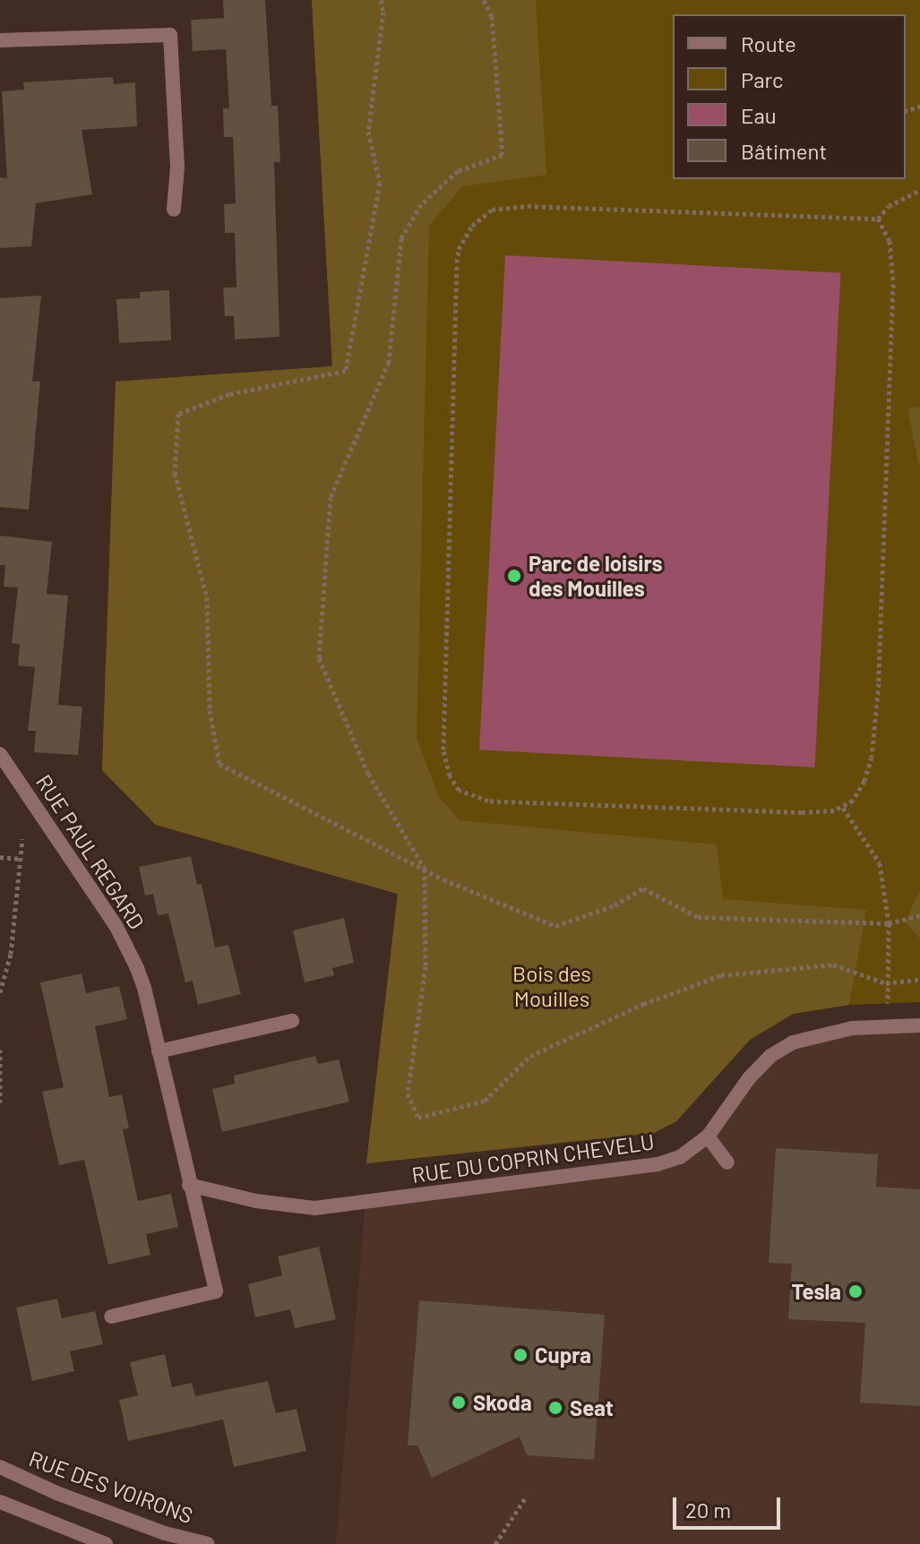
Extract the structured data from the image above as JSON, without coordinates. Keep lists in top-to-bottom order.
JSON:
{
  "streets": {
    "street": ["RUE PAUL REGARD", "RUE DU COPRIN CHEVELU", "RUE DES VOIRONS"]
  },
  "crossings": [
    ["RUE PAUL REGARD", "RUE DU COPRIN CHEVELU"]
  ],
  "parks": ["Bois des Mouilles"],
  "places": [
    "Parc de loisirs des Mouilles",
    "Tesla",
    "Cupra",
    "Skoda",
    "Seat"
  ],
  "legend": [
    "Route",
    "Parc",
    "Eau",
    "Bâtiment"
  ],
  "scale_bar": "20 m"
}
